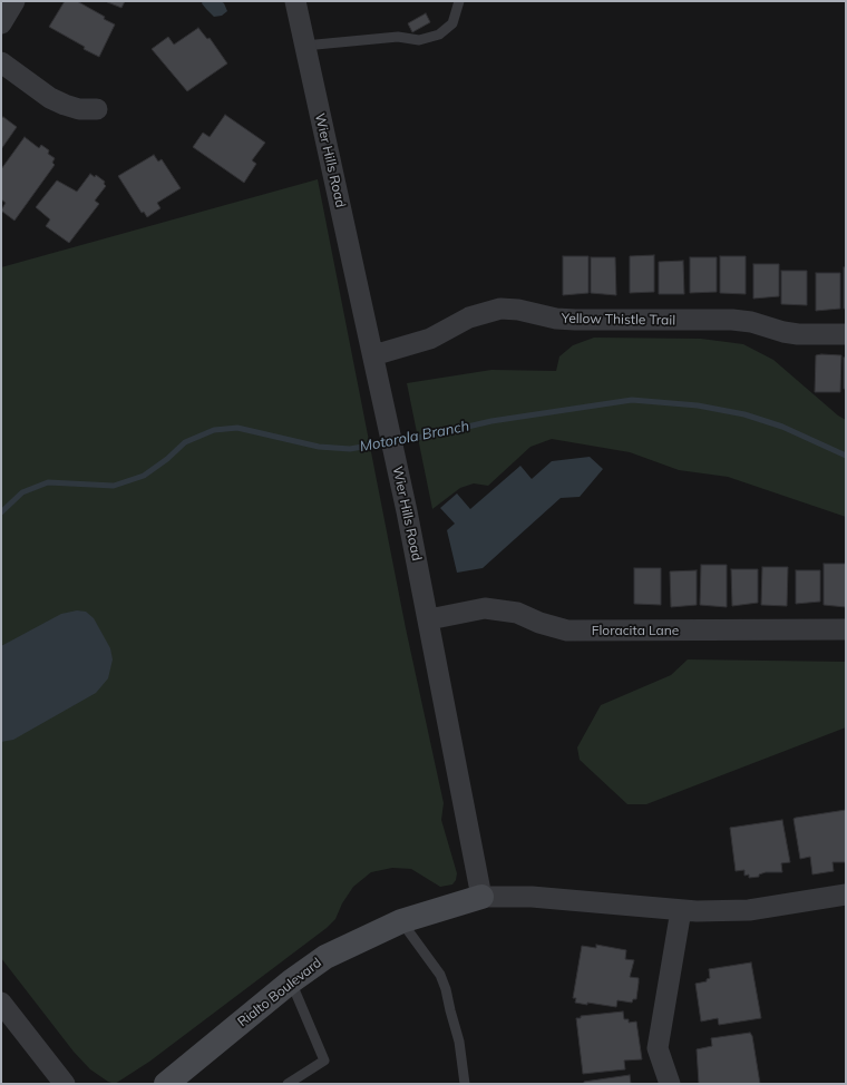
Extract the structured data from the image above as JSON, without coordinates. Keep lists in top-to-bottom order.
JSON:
{
  "streets": {
    "street": [
      "Wier Hills Road",
      "Yellow Thistle Trail",
      "Floracita Lane",
      "Rialto Boulevard"
    ]
  },
  "crossings": [
    ["Wier Hills Road", "Yellow Thistle Trail"],
    ["Wier Hills Road", "Floracita Lane"],
    ["Wier Hills Road", "Rialto Boulevard"]
  ],
  "water": ["Motorola Branch"]
}
